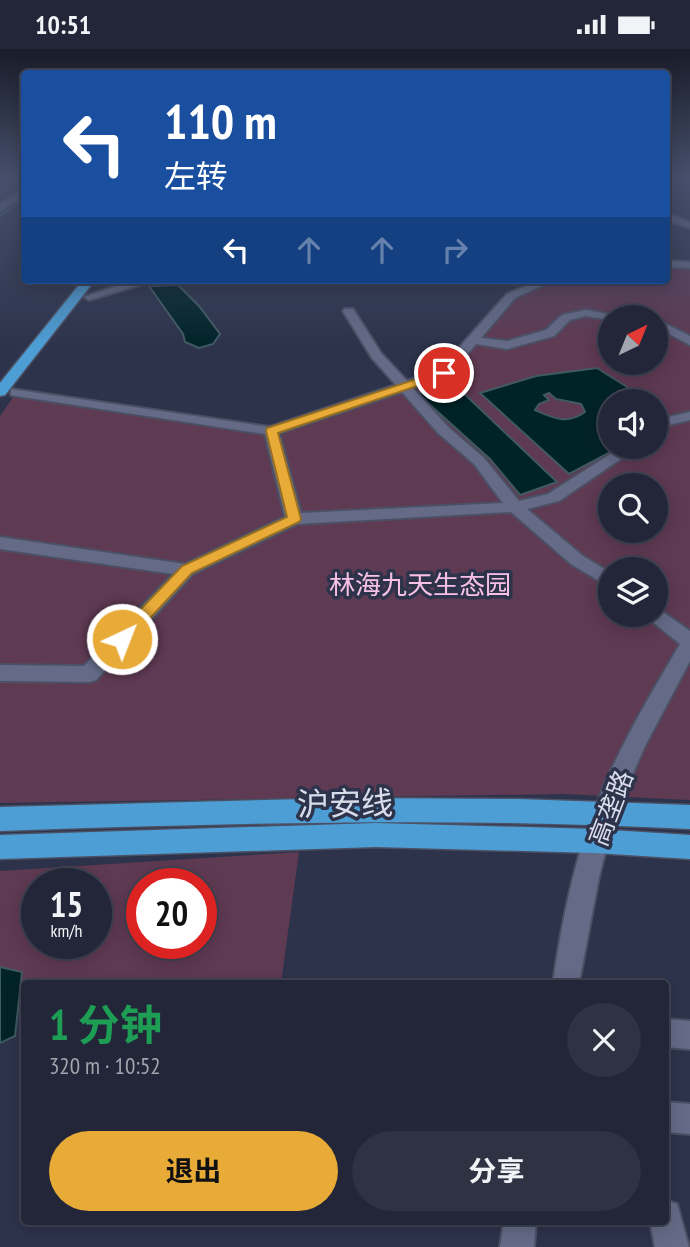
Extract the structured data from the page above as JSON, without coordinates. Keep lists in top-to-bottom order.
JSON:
{
  "streets": {
    "highway": ["沪安线"],
    "street": ["高垄路"]
  },
  "crossings": [
    ["沪安线", "高垄路"]
  ],
  "parks": ["林海九天生态园"],
  "north": "top right",
  "page": {
    "status": "10:51",
    "turn": ["110 m", "左转"],
    "speed": "15 km/h",
    "limit": "20",
    "heading": ["1 分钟", "320 m · 10:52"],
    "buttons": ["退出", "分享"]
  }
}
